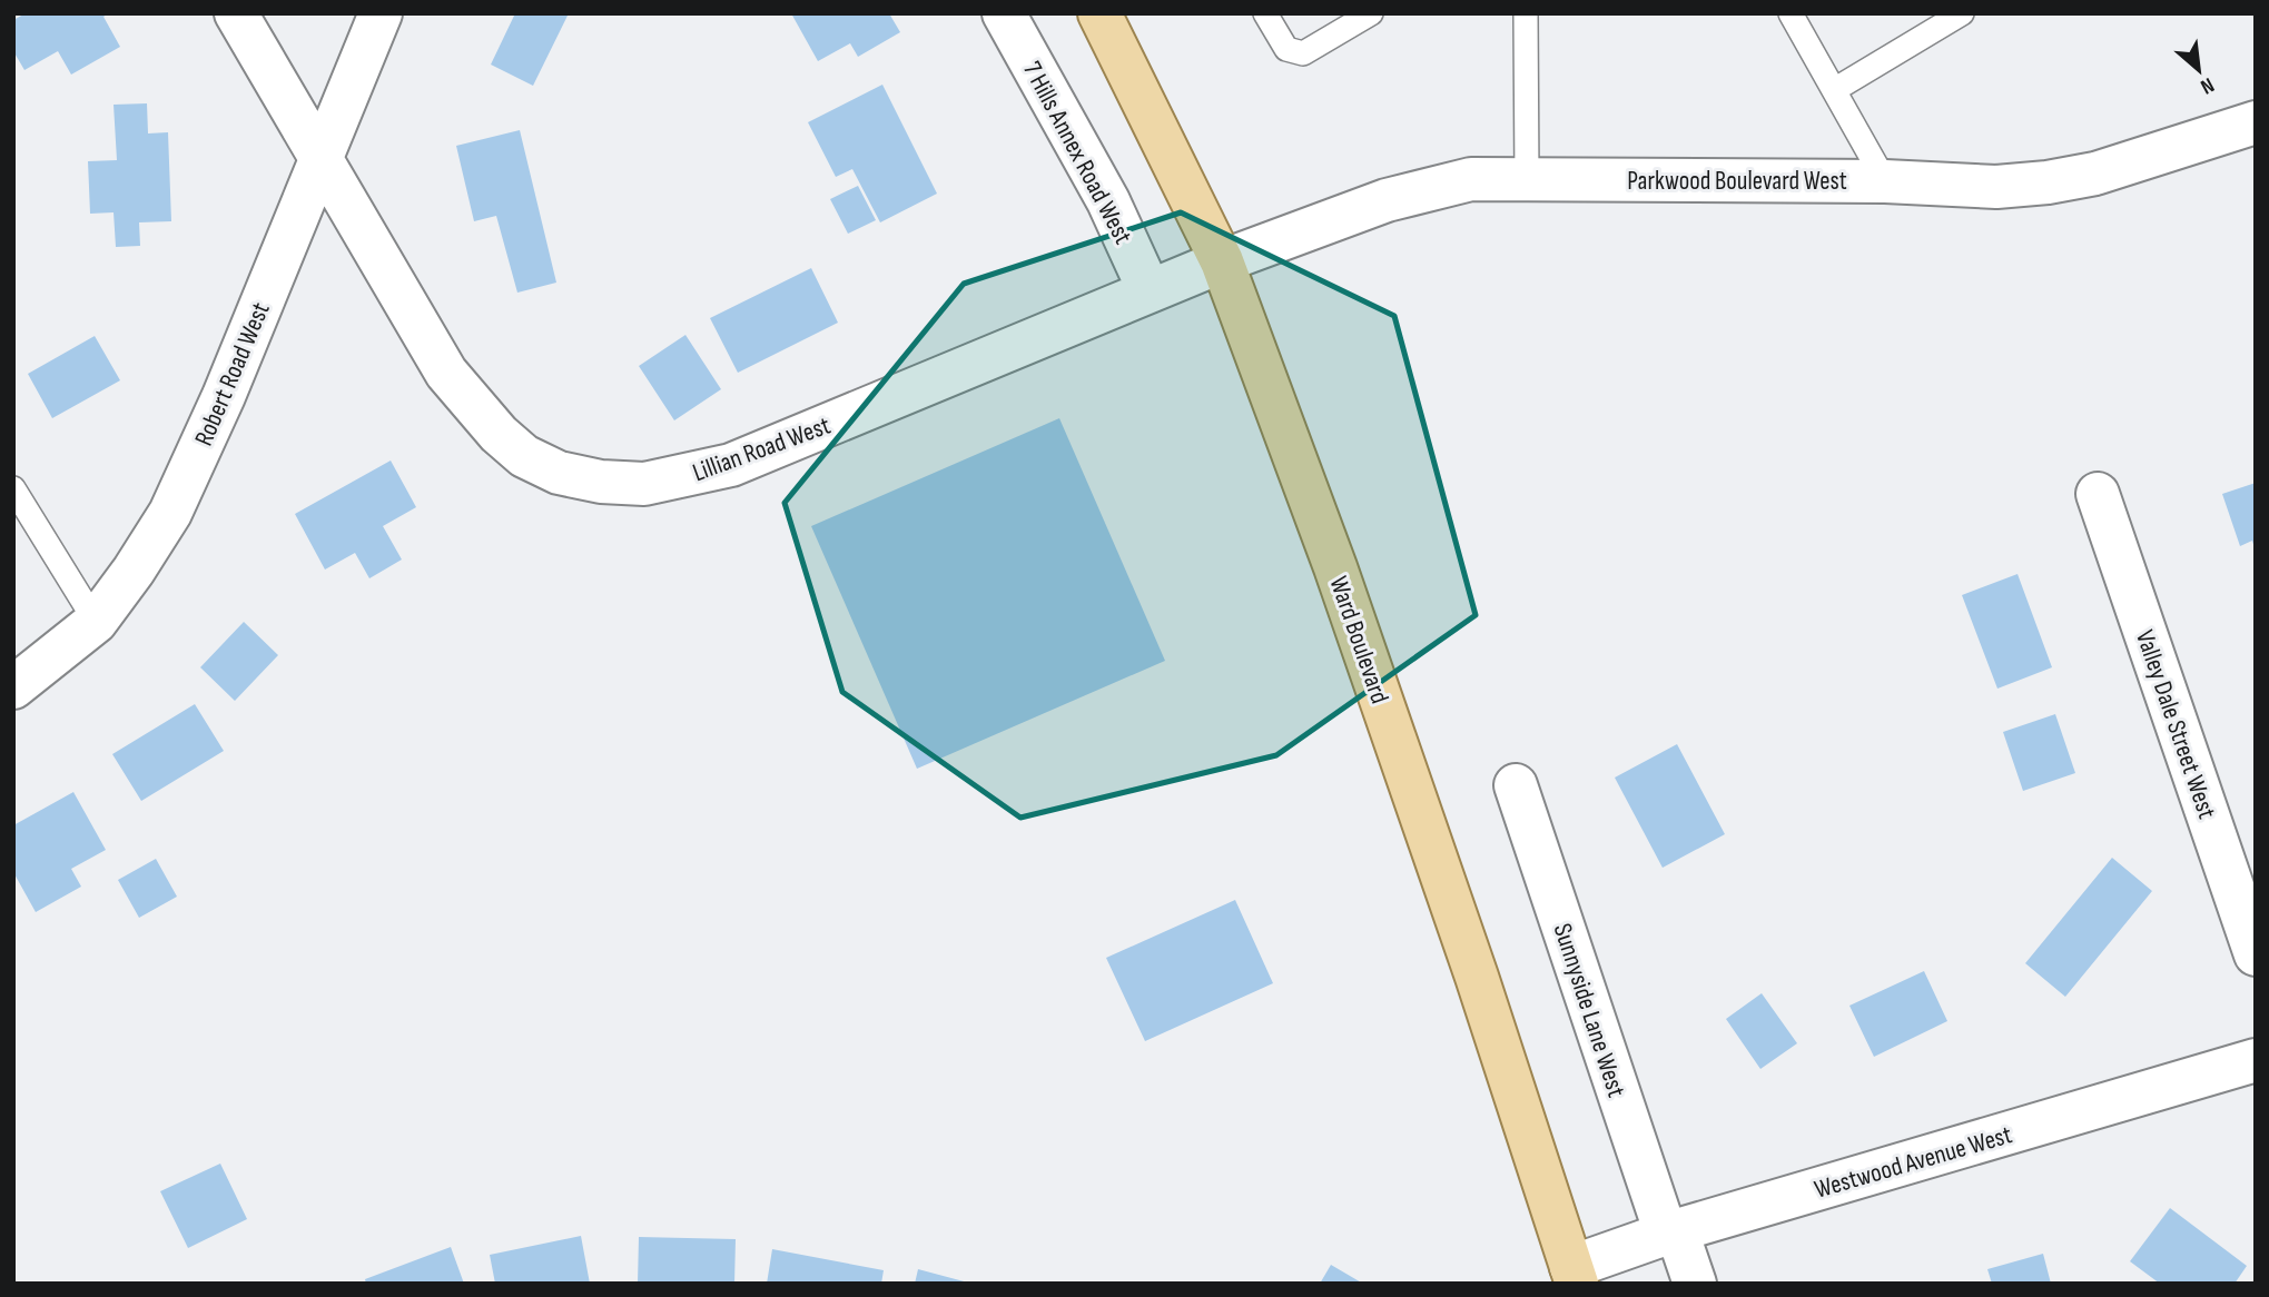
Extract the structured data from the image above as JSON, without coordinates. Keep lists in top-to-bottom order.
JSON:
{
  "streets": {
    "main road": ["Ward Boulevard"],
    "street": [
      "7 Hills Annex Road West",
      "Parkwood Boulevard West",
      "Robert Road West",
      "Lillian Road West",
      "Valley Dale Street West",
      "Sunnyside Lane West",
      "Westwood Avenue West"
    ]
  },
  "crossings": [
    ["7 Hills Annex Road West", "Lillian Road West"],
    ["Parkwood Boulevard West", "Lillian Road West"],
    ["Parkwood Boulevard West", "Ward Boulevard"],
    ["Robert Road West", "Lillian Road West"],
    ["Lillian Road West", "Ward Boulevard"],
    ["Ward Boulevard", "Westwood Avenue West"],
    ["Sunnyside Lane West", "Westwood Avenue West"]
  ],
  "north": "bottom right"
}
